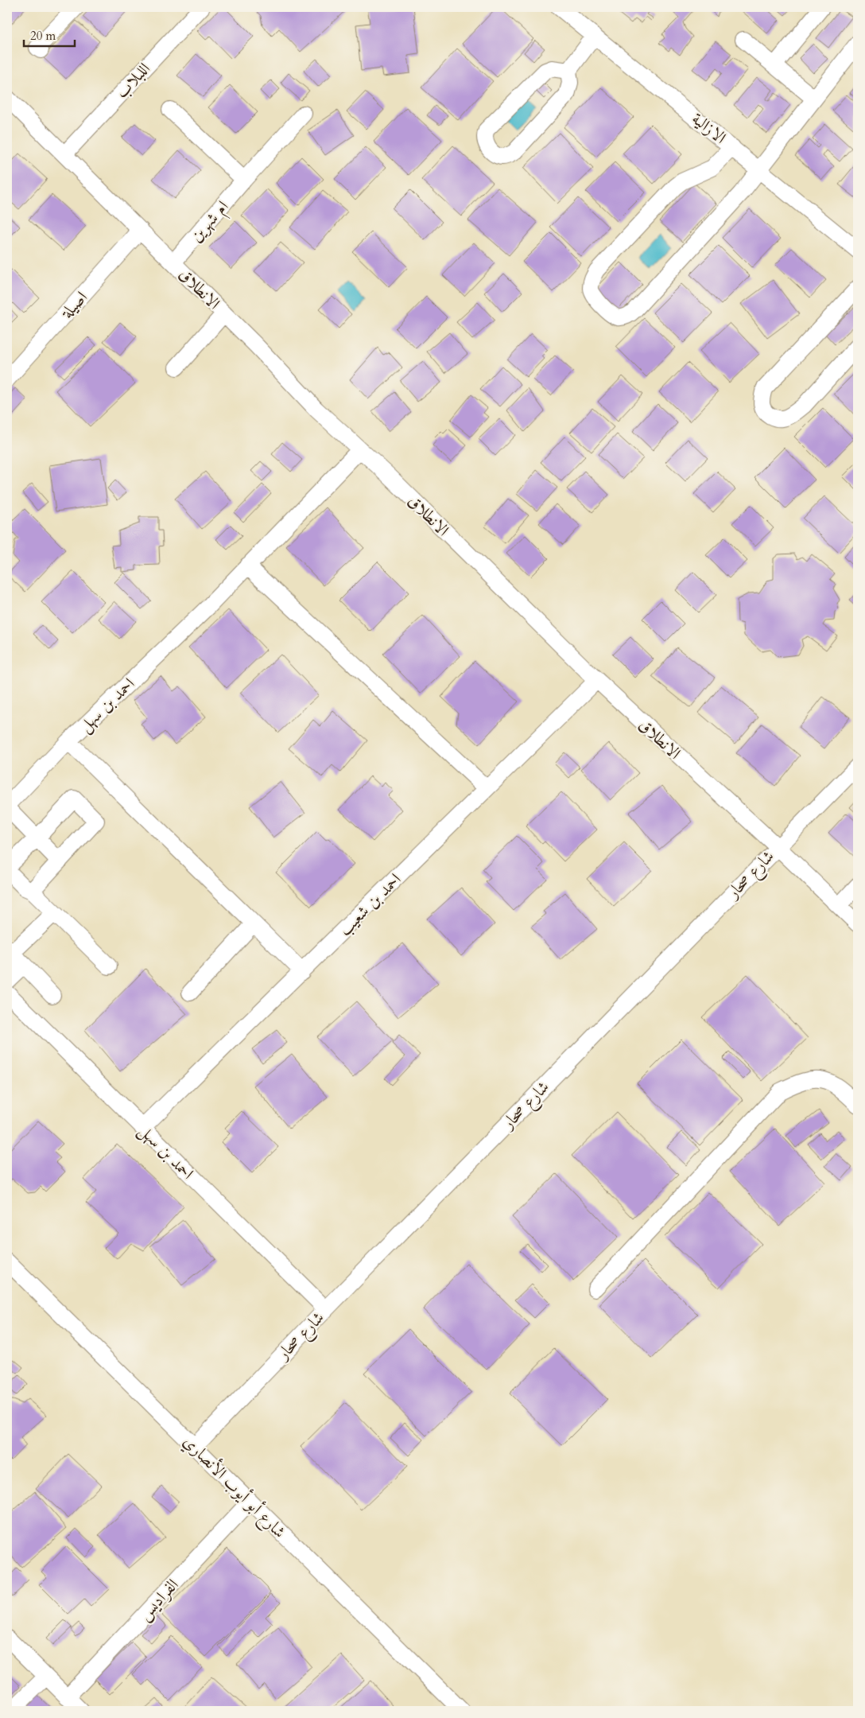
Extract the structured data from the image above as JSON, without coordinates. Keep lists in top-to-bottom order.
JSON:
{
  "streets": {
    "street": [
      "اللبلاب",
      "الازالية",
      "ام شهرين",
      "الانطلاق",
      "اصيلة",
      "احمد بن سهل",
      "شارع صحار",
      "احمد بن شعيب",
      "شارع أبو أيوب الأنصاري",
      "الفراديس"
    ]
  },
  "crossings": [
    ["اللبلاب", "الانطلاق"],
    ["ام شهرين", "الانطلاق"],
    ["الانطلاق", "اصيلة"],
    ["الانطلاق", "احمد بن سهل"],
    ["الانطلاق", "شارع صحار"],
    ["الانطلاق", "احمد بن شعيب"],
    ["احمد بن سهل", "شارع صحار"],
    ["احمد بن سهل", "احمد بن شعيب"],
    ["شارع صحار", "شارع أبو أيوب الأنصاري"],
    ["شارع أبو أيوب الأنصاري", "الفراديس"]
  ],
  "scale_bar": "20 m"
}
